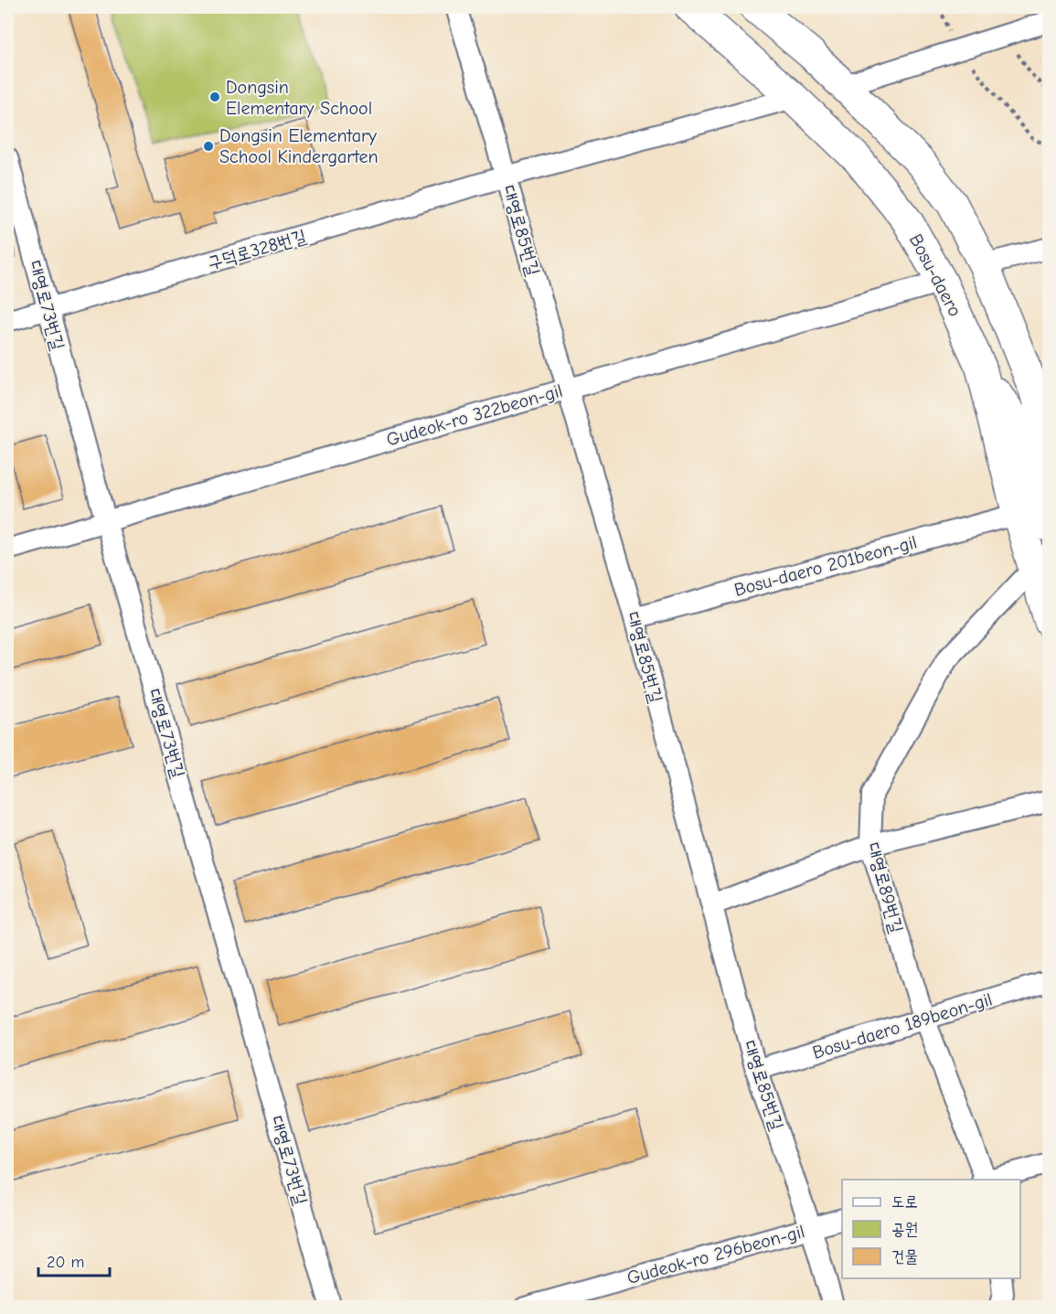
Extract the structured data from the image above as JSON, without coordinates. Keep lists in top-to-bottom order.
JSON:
{
  "streets": {
    "main road": ["Bosu-daero"],
    "street": [
      "대영로85번길",
      "구덕로328번길",
      "대영로73번길",
      "Gudeok-ro 322beon-gil",
      "Bosu-daero 201beon-gil",
      "대영로89번길",
      "Bosu-daero 189beon-gil",
      "Gudeok-ro 296beon-gil"
    ]
  },
  "crossings": [
    ["대영로85번길", "구덕로328번길"],
    ["대영로85번길", "Gudeok-ro 322beon-gil"],
    ["대영로85번길", "Bosu-daero 201beon-gil"],
    ["대영로85번길", "Bosu-daero 189beon-gil"],
    ["대영로85번길", "Gudeok-ro 296beon-gil"],
    ["구덕로328번길", "Bosu-daero"],
    ["구덕로328번길", "대영로73번길"],
    ["Bosu-daero", "Gudeok-ro 322beon-gil"],
    ["Bosu-daero", "Bosu-daero 201beon-gil"],
    ["Bosu-daero", "대영로89번길"],
    ["대영로73번길", "Gudeok-ro 322beon-gil"],
    ["대영로89번길", "Bosu-daero 189beon-gil"]
  ],
  "places": ["Dongsin Elementary School", "Dongsin Elementary School Kindergarten"],
  "legend": ["도로", "공원", "건물"],
  "scale_bar": "20 m"
}
